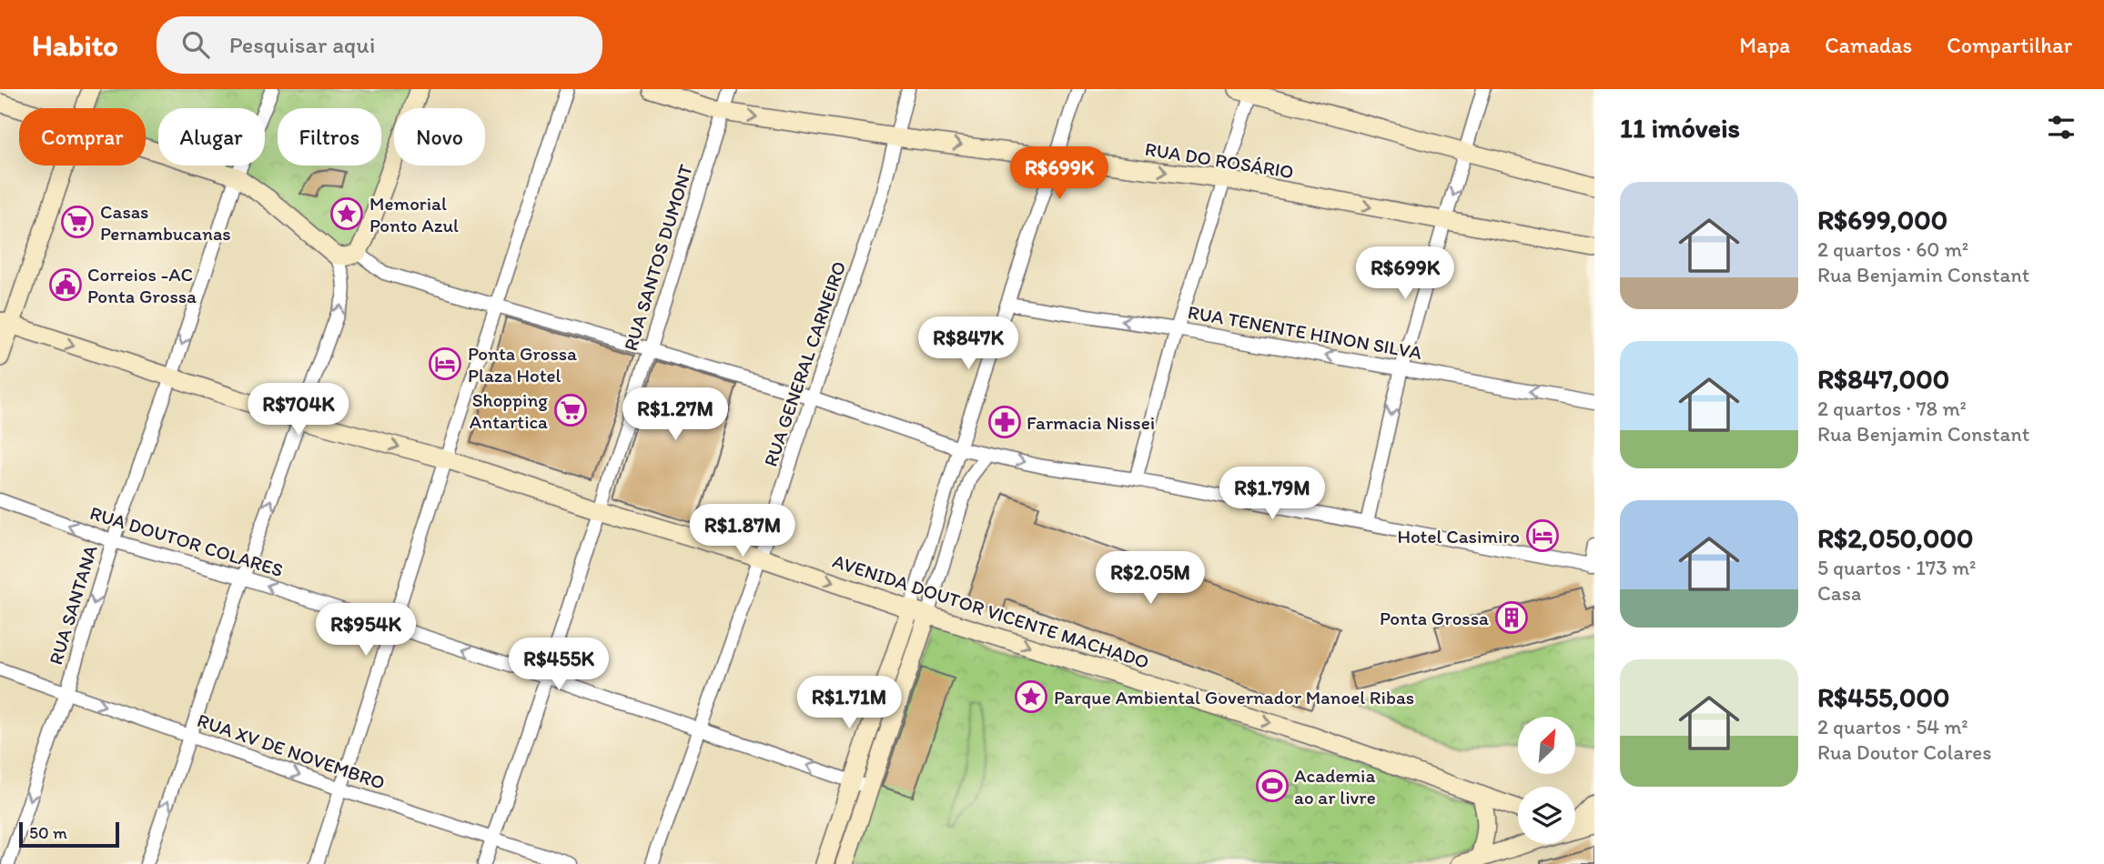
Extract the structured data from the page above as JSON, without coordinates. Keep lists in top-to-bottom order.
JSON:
{
  "streets": {
    "main road": ["RUA DO ROSÁRIO", "AVENIDA DOUTOR VICENTE MACHADO"],
    "street": [
      "RUA SANTOS DUMONT",
      "RUA TENENTE HINON SILVA",
      "RUA GENERAL CARNEIRO",
      "RUA DOUTOR COLARES",
      "RUA SANTANA",
      "RUA XV DE NOVEMBRO"
    ]
  },
  "crossings": [
    ["RUA DO ROSÁRIO", "RUA SANTOS DUMONT"],
    ["RUA DO ROSÁRIO", "RUA GENERAL CARNEIRO"],
    ["RUA SANTOS DUMONT", "RUA DOUTOR COLARES"],
    ["RUA SANTOS DUMONT", "AVENIDA DOUTOR VICENTE MACHADO"],
    ["RUA SANTOS DUMONT", "RUA XV DE NOVEMBRO"],
    ["RUA GENERAL CARNEIRO", "RUA DOUTOR COLARES"],
    ["RUA GENERAL CARNEIRO", "AVENIDA DOUTOR VICENTE MACHADO"],
    ["RUA DOUTOR COLARES", "RUA SANTANA"],
    ["RUA SANTANA", "AVENIDA DOUTOR VICENTE MACHADO"],
    ["RUA SANTANA", "RUA XV DE NOVEMBRO"]
  ],
  "one_way": [
    "RUA TENENTE HINON SILVA",
    "RUA DOUTOR COLARES",
    "RUA SANTANA",
    "AVENIDA DOUTOR VICENTE MACHADO",
    "RUA XV DE NOVEMBRO"
  ],
  "places": {
    "place": ["Memorial Ponto Azul", "Parque Ambiental Governador Manoel Ribas"],
    "supermarket": ["Casas Pernambucanas", "Shopping Antartica"],
    "public building": ["Correios -AC Ponta Grossa"],
    "hotel": ["Ponta Grossa Plaza Hotel", "Hotel Casimiro"],
    "pharmacy": ["Farmacia Nissei"],
    "building": ["Ponta Grossa"],
    "sports": ["Academia ao ar livre"]
  },
  "scale_bar": "50 m",
  "north": "top right",
  "page": {
    "header": "Habito",
    "search": "Pesquisar aqui",
    "nav": ["Mapa", "Camadas", "Compartilhar"],
    "heading": "11 imóveis",
    "chip": [
      "Comprar",
      "Alugar",
      "Filtros",
      "Novo"
    ],
    "price": [
      "R$699K",
      "R$699K",
      "R$847K",
      "R$704K",
      "R$1.27M",
      "R$1.79M",
      "R$1.87M",
      "R$2.05M",
      "R$954K",
      "R$455K",
      "R$1.71M"
    ],
    "list": [
      {
        "name": "R$699,000",
        "note": "2 quartos · 60 m² · Rua Benjamin Constant"
      },
      {
        "name": "R$847,000",
        "note": "2 quartos · 78 m² · Rua Benjamin Constant"
      },
      {
        "name": "R$2,050,000",
        "note": "5 quartos · 173 m² · Casa"
      },
      {
        "name": "R$455,000",
        "note": "2 quartos · 54 m² · Rua Doutor Colares"
      }
    ],
    "scale": "50 m"
  }
}
